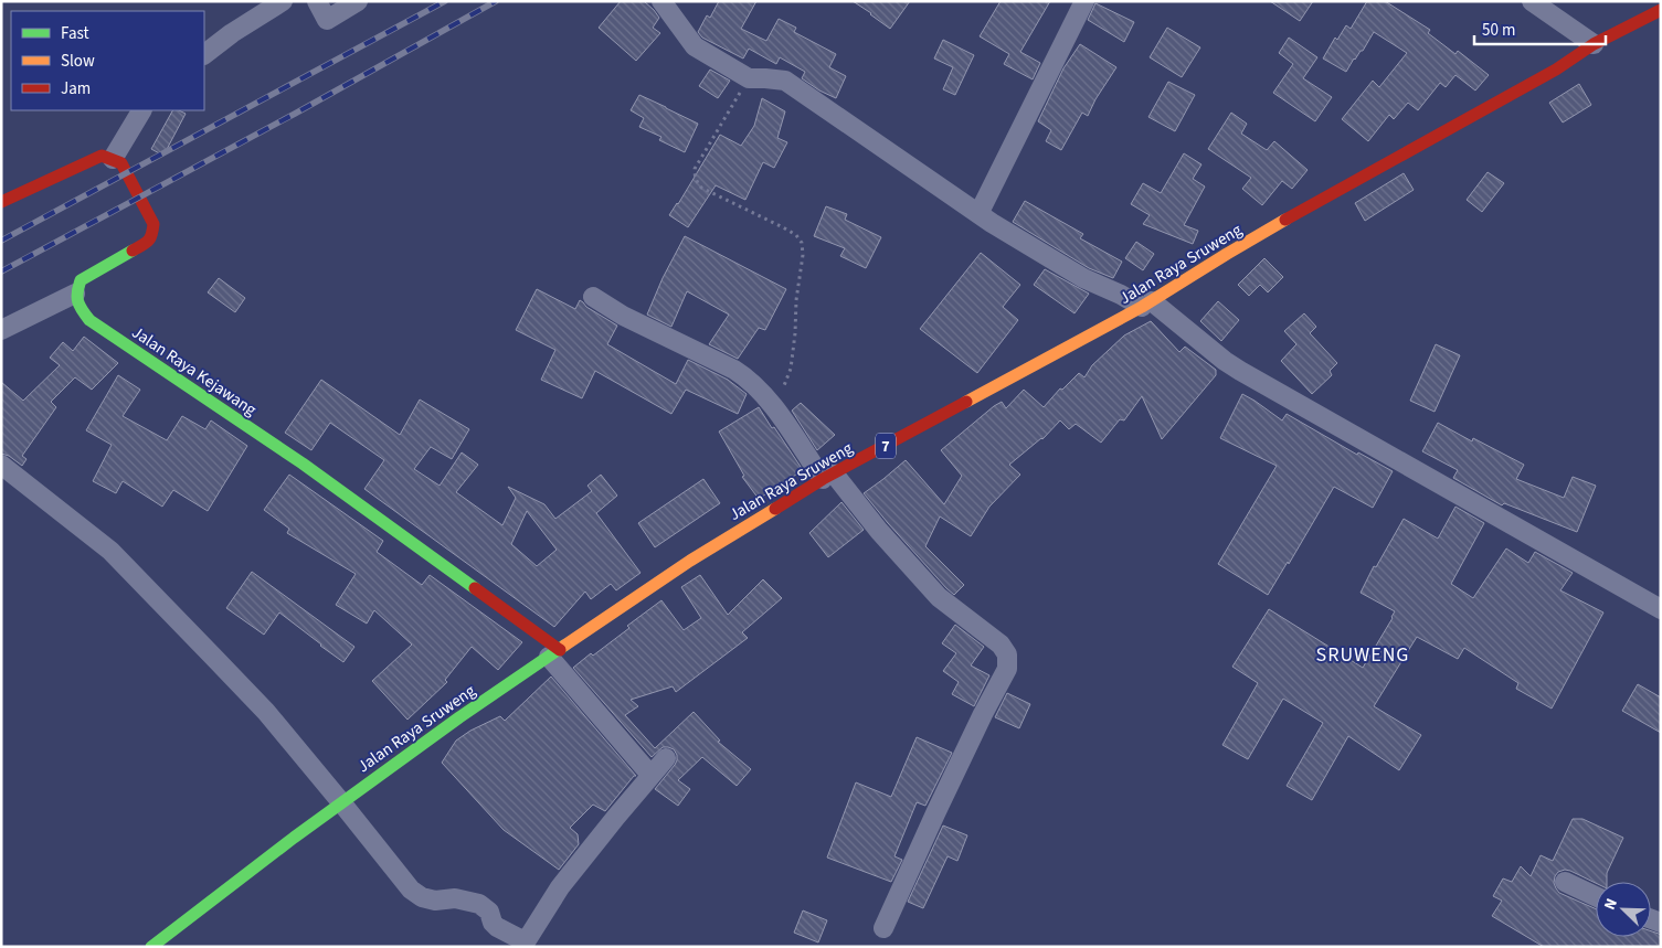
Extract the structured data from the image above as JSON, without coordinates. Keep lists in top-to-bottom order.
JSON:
{
  "streets": {
    "main road": ["Jalan Raya Sruweng", "Jalan Raya Kejawang", "7"]
  },
  "crossings": [
    ["Jalan Raya Sruweng", "Jalan Raya Kejawang"]
  ],
  "districts": ["SRUWENG"],
  "legend": ["Fast", "Slow", "Jam"],
  "scale_bar": "50 m",
  "north": "top left"
}
